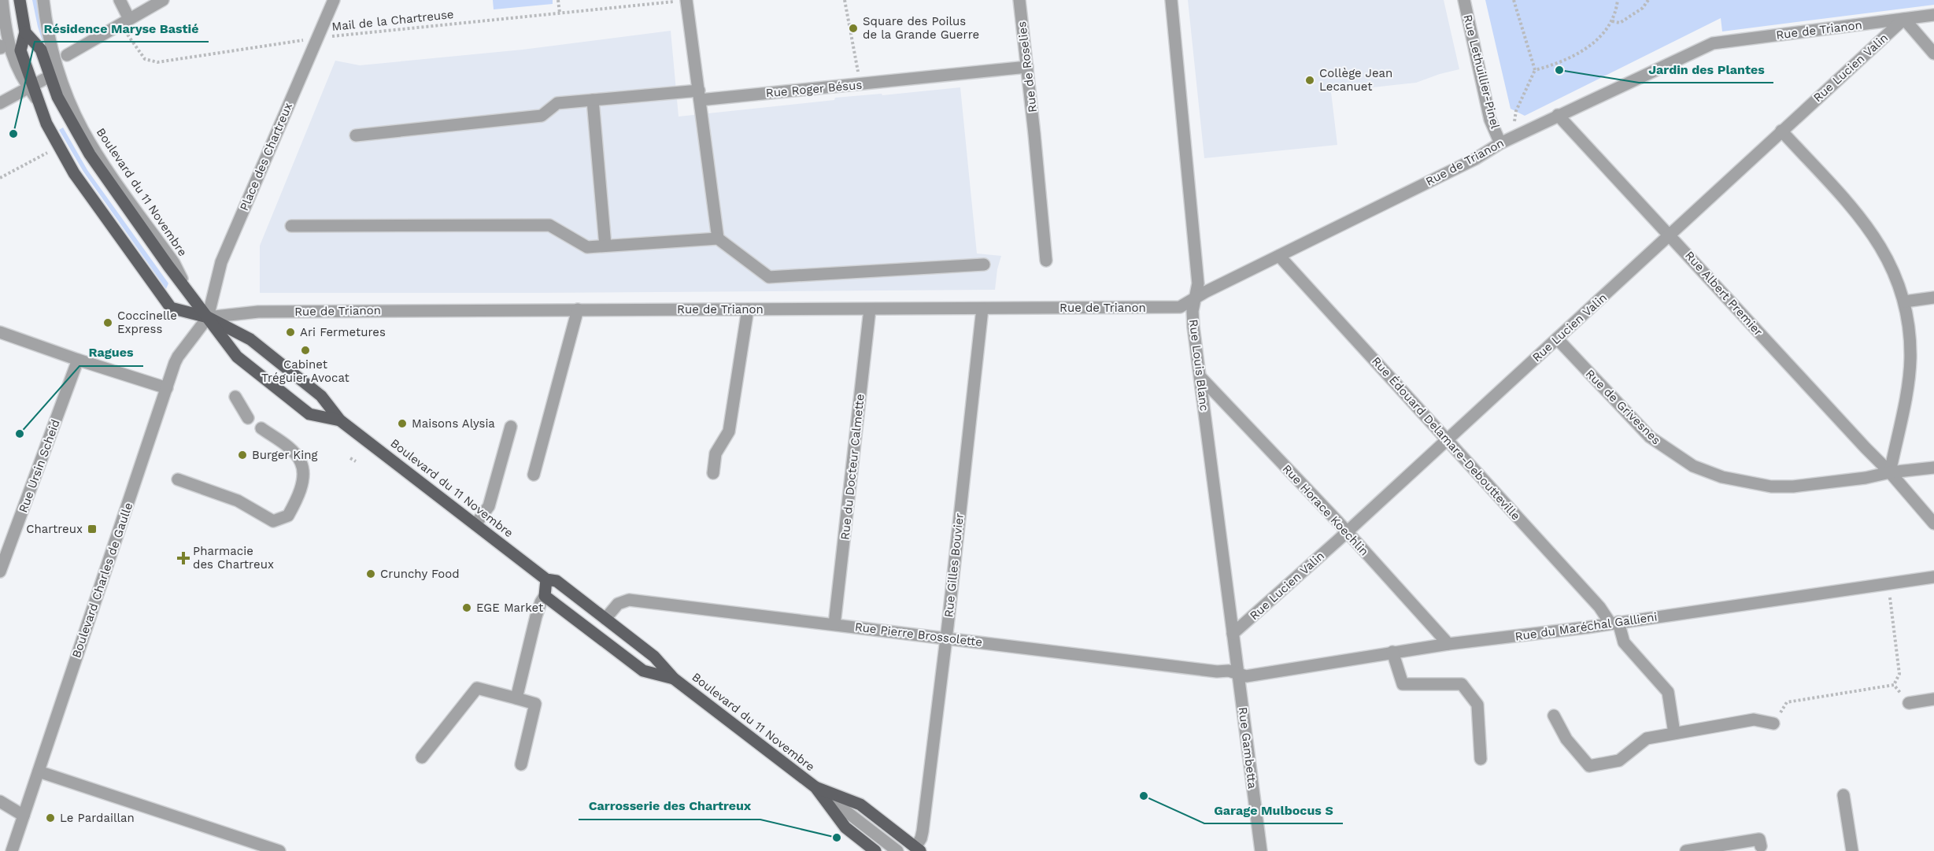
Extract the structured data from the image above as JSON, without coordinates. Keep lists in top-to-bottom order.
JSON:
{
  "streets": {
    "main road": ["Boulevard du 11 Novembre"],
    "street": [
      "Rue de Trianon",
      "Rue de Roselies",
      "Rue Lucien Valin",
      "Rue Lethuillier-Pinel",
      "Rue Roger Bésus",
      "Place des Chartreux",
      "Rue Albert Premier",
      "Rue Louis Blanc",
      "Rue de Grivesnes",
      "Rue Édouard Delamare-Deboutteville",
      "Rue Ursin Scheid",
      "Rue du Docteur Calmette",
      "Rue Horace Koechlin",
      "Rue Gilles Bouvier",
      "Boulevard Charles de Gaulle",
      "Rue du Maréchal Gallieni",
      "Rue Pierre Brossolette",
      "Rue Gambetta"
    ],
    "path": ["Mail de la Chartreuse"]
  },
  "crossings": [
    ["Mail de la Chartreuse", "Place des Chartreux"],
    ["Rue de Trianon", "Rue Lucien Valin"],
    ["Rue de Trianon", "Rue Lethuillier-Pinel"],
    ["Rue de Trianon", "Place des Chartreux"],
    ["Rue de Trianon", "Boulevard du 11 Novembre"],
    ["Rue de Trianon", "Rue Albert Premier"],
    ["Rue de Trianon", "Rue Louis Blanc"],
    ["Rue de Trianon", "Rue Édouard Delamare-Deboutteville"],
    ["Rue de Trianon", "Rue du Docteur Calmette"],
    ["Rue de Trianon", "Rue Gilles Bouvier"],
    ["Rue de Trianon", "Boulevard Charles de Gaulle"],
    ["Rue de Roselies", "Rue Roger Bésus"],
    ["Rue Lucien Valin", "Rue Albert Premier"],
    ["Rue Lucien Valin", "Rue Louis Blanc"],
    ["Rue Lucien Valin", "Rue de Grivesnes"],
    ["Rue Lucien Valin", "Rue Édouard Delamare-Deboutteville"],
    ["Rue Lucien Valin", "Rue Horace Koechlin"],
    ["Place des Chartreux", "Boulevard du 11 Novembre"],
    ["Place des Chartreux", "Boulevard Charles de Gaulle"],
    ["Boulevard du 11 Novembre", "Rue Gilles Bouvier"],
    ["Boulevard du 11 Novembre", "Boulevard Charles de Gaulle"],
    ["Boulevard du 11 Novembre", "Rue Pierre Brossolette"],
    ["Rue Albert Premier", "Rue de Grivesnes"],
    ["Rue Louis Blanc", "Rue Horace Koechlin"],
    ["Rue Louis Blanc", "Rue du Maréchal Gallieni"],
    ["Rue Louis Blanc", "Rue Pierre Brossolette"],
    ["Rue Louis Blanc", "Rue Gambetta"],
    ["Rue Édouard Delamare-Deboutteville", "Rue du Maréchal Gallieni"],
    ["Rue du Docteur Calmette", "Rue Pierre Brossolette"],
    ["Rue Horace Koechlin", "Rue du Maréchal Gallieni"],
    ["Rue Gilles Bouvier", "Rue Pierre Brossolette"],
    ["Rue du Maréchal Gallieni", "Rue Pierre Brossolette"],
    ["Rue du Maréchal Gallieni", "Rue Gambetta"],
    ["Rue Pierre Brossolette", "Rue Gambetta"]
  ],
  "places": {
    "other": [
      "Square des Poilus de la Grande Guerre",
      "Jardin des Plantes",
      "Collège Jean Lecanuet",
      "Résidence Maryse Bastié",
      "Coccinelle Express",
      "Ari Fermetures",
      "Cabinet Tréguier Avocat",
      "Maisons Alysia",
      "Ragues",
      "Burger King",
      "Crunchy Food",
      "EGE Market",
      "Garage Mulbocus S",
      "Le Pardaillan",
      "Carrosserie des Chartreux"
    ],
    "transit": ["Chartreux"],
    "health": ["Pharmacie des Chartreux"]
  }
}
